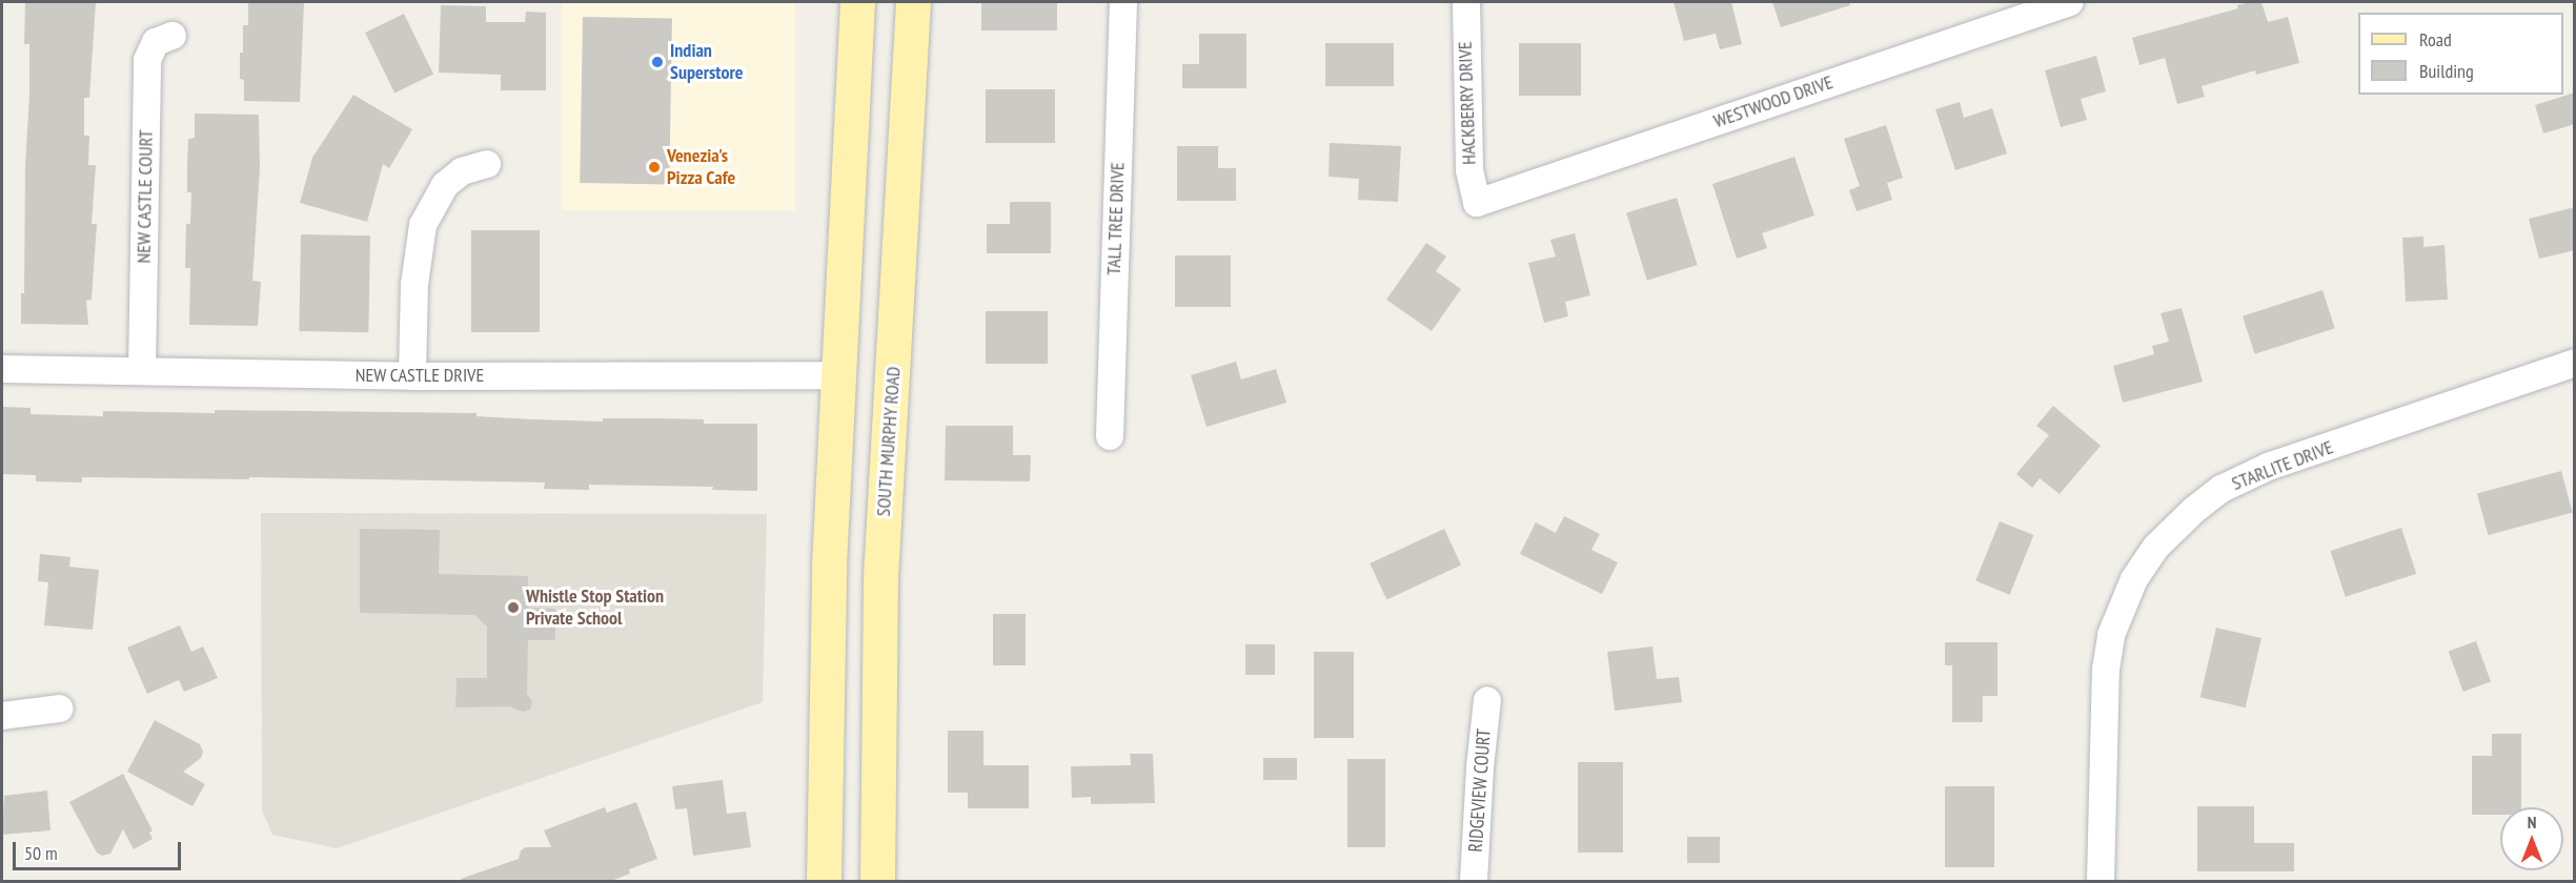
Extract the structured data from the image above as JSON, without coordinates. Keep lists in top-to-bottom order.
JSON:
{
  "streets": {
    "main road": ["SOUTH MURPHY ROAD"],
    "street": [
      "WESTWOOD DRIVE",
      "HACKBERRY DRIVE",
      "NEW CASTLE COURT",
      "TALL TREE DRIVE",
      "NEW CASTLE DRIVE",
      "STARLITE DRIVE",
      "RIDGEVIEW COURT"
    ]
  },
  "crossings": [
    ["WESTWOOD DRIVE", "HACKBERRY DRIVE"],
    ["NEW CASTLE COURT", "NEW CASTLE DRIVE"]
  ],
  "places": ["Indian Superstore", "Venezia's Pizza Cafe", "Whistle Stop Station Private School"],
  "legend": ["Road", "Building"],
  "scale_bar": "50 m",
  "north": "top"
}
